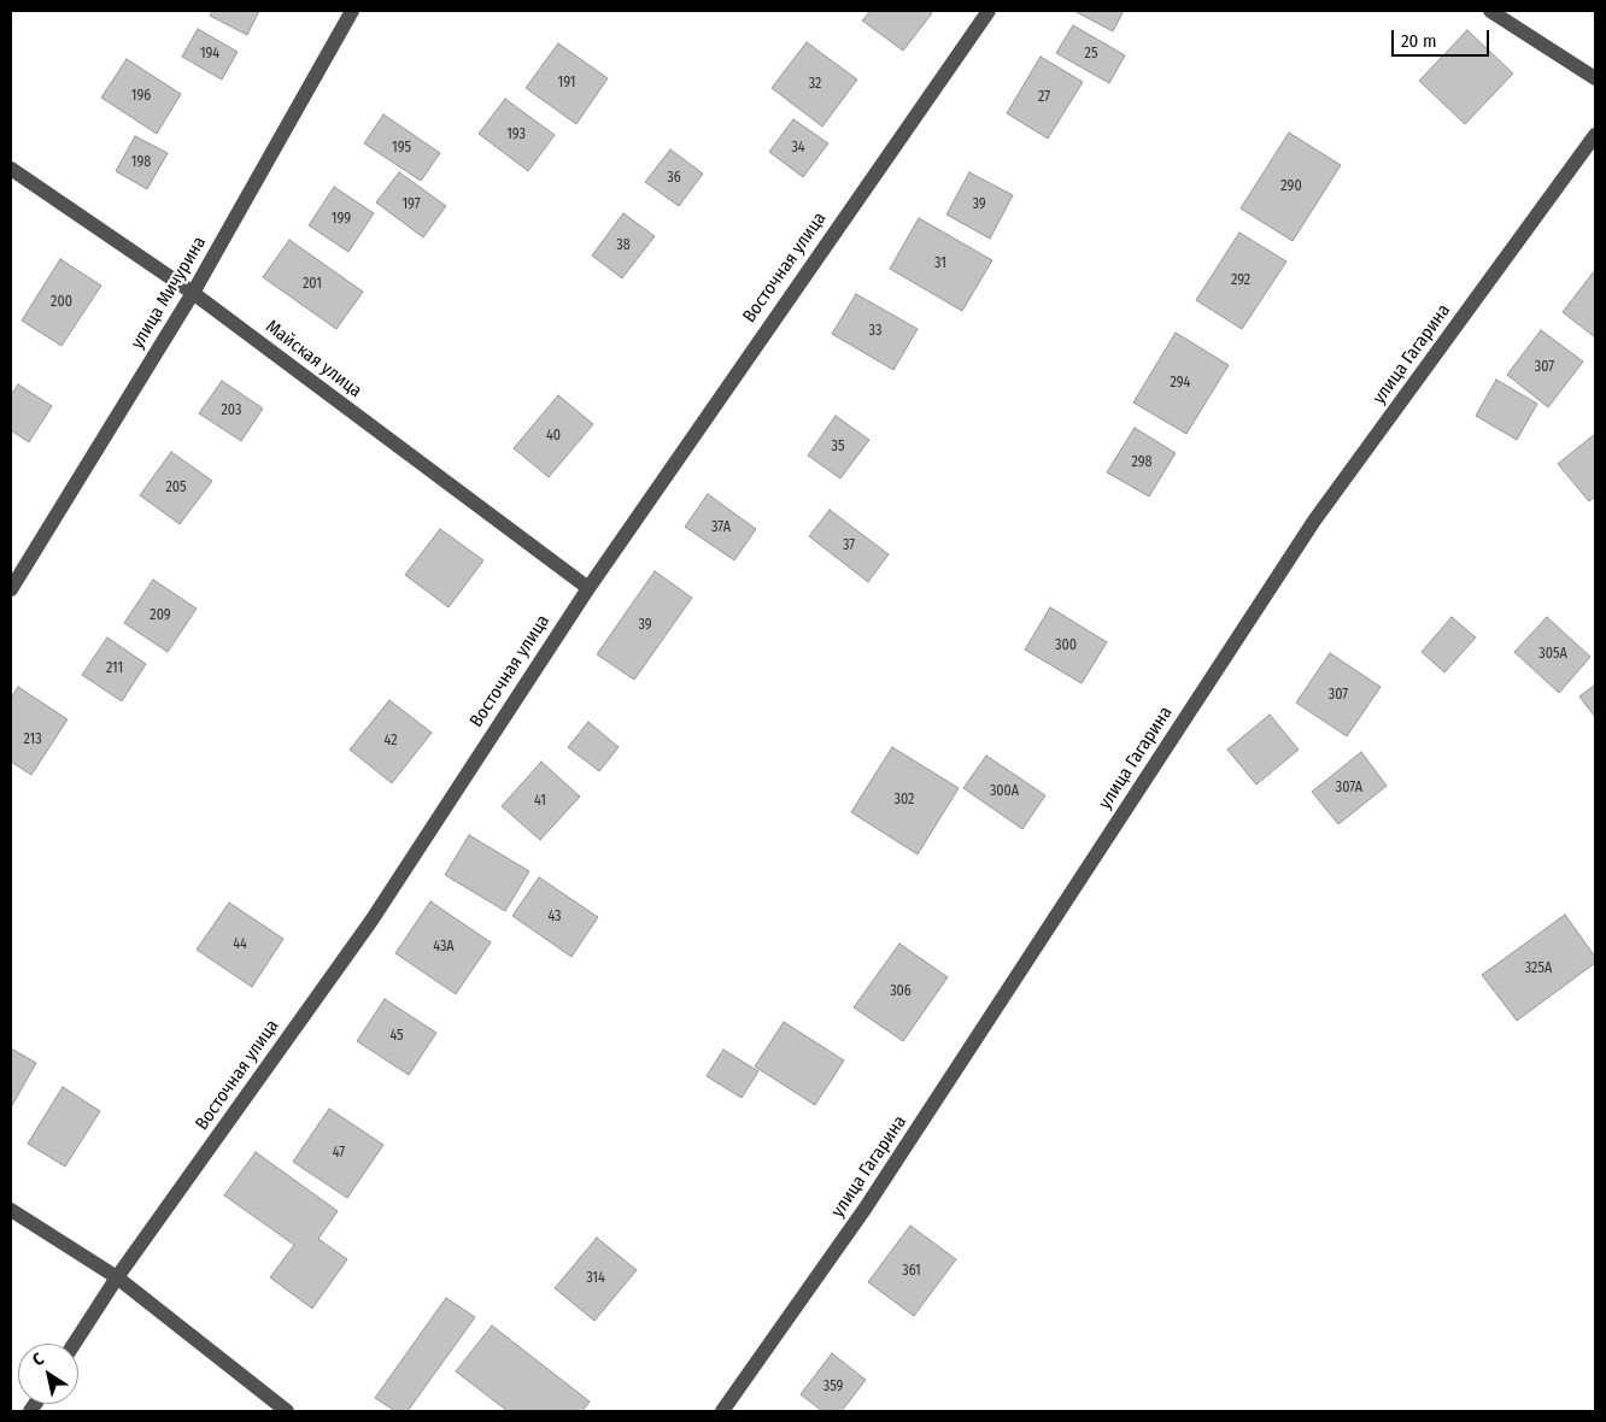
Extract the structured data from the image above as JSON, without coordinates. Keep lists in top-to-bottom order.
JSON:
{
  "streets": {
    "street": [
      "Восточная улица",
      "улица Мичурина",
      "улица Гагарина",
      "Майская улица"
    ]
  },
  "crossings": [
    ["Восточная улица", "Майская улица"],
    ["улица Мичурина", "Майская улица"]
  ],
  "house_numbers": [
    "194",
    "25",
    "191",
    "32",
    "196",
    "27",
    "193",
    "195",
    "34",
    "198",
    "36",
    "290",
    "197",
    "39",
    "199",
    "38",
    "31",
    "292",
    "201",
    "200",
    "33",
    "307",
    "294",
    "203",
    "40",
    "35",
    "298",
    "205",
    "37А",
    "37",
    "209",
    "39",
    "300",
    "305А",
    "211",
    "307",
    "213",
    "42",
    "307А",
    "300А",
    "302",
    "41",
    "43",
    "44",
    "43А",
    "325А",
    "306",
    "45",
    "47",
    "361",
    "314",
    "359"
  ],
  "scale_bar": "20 m",
  "north": "top left"
}
